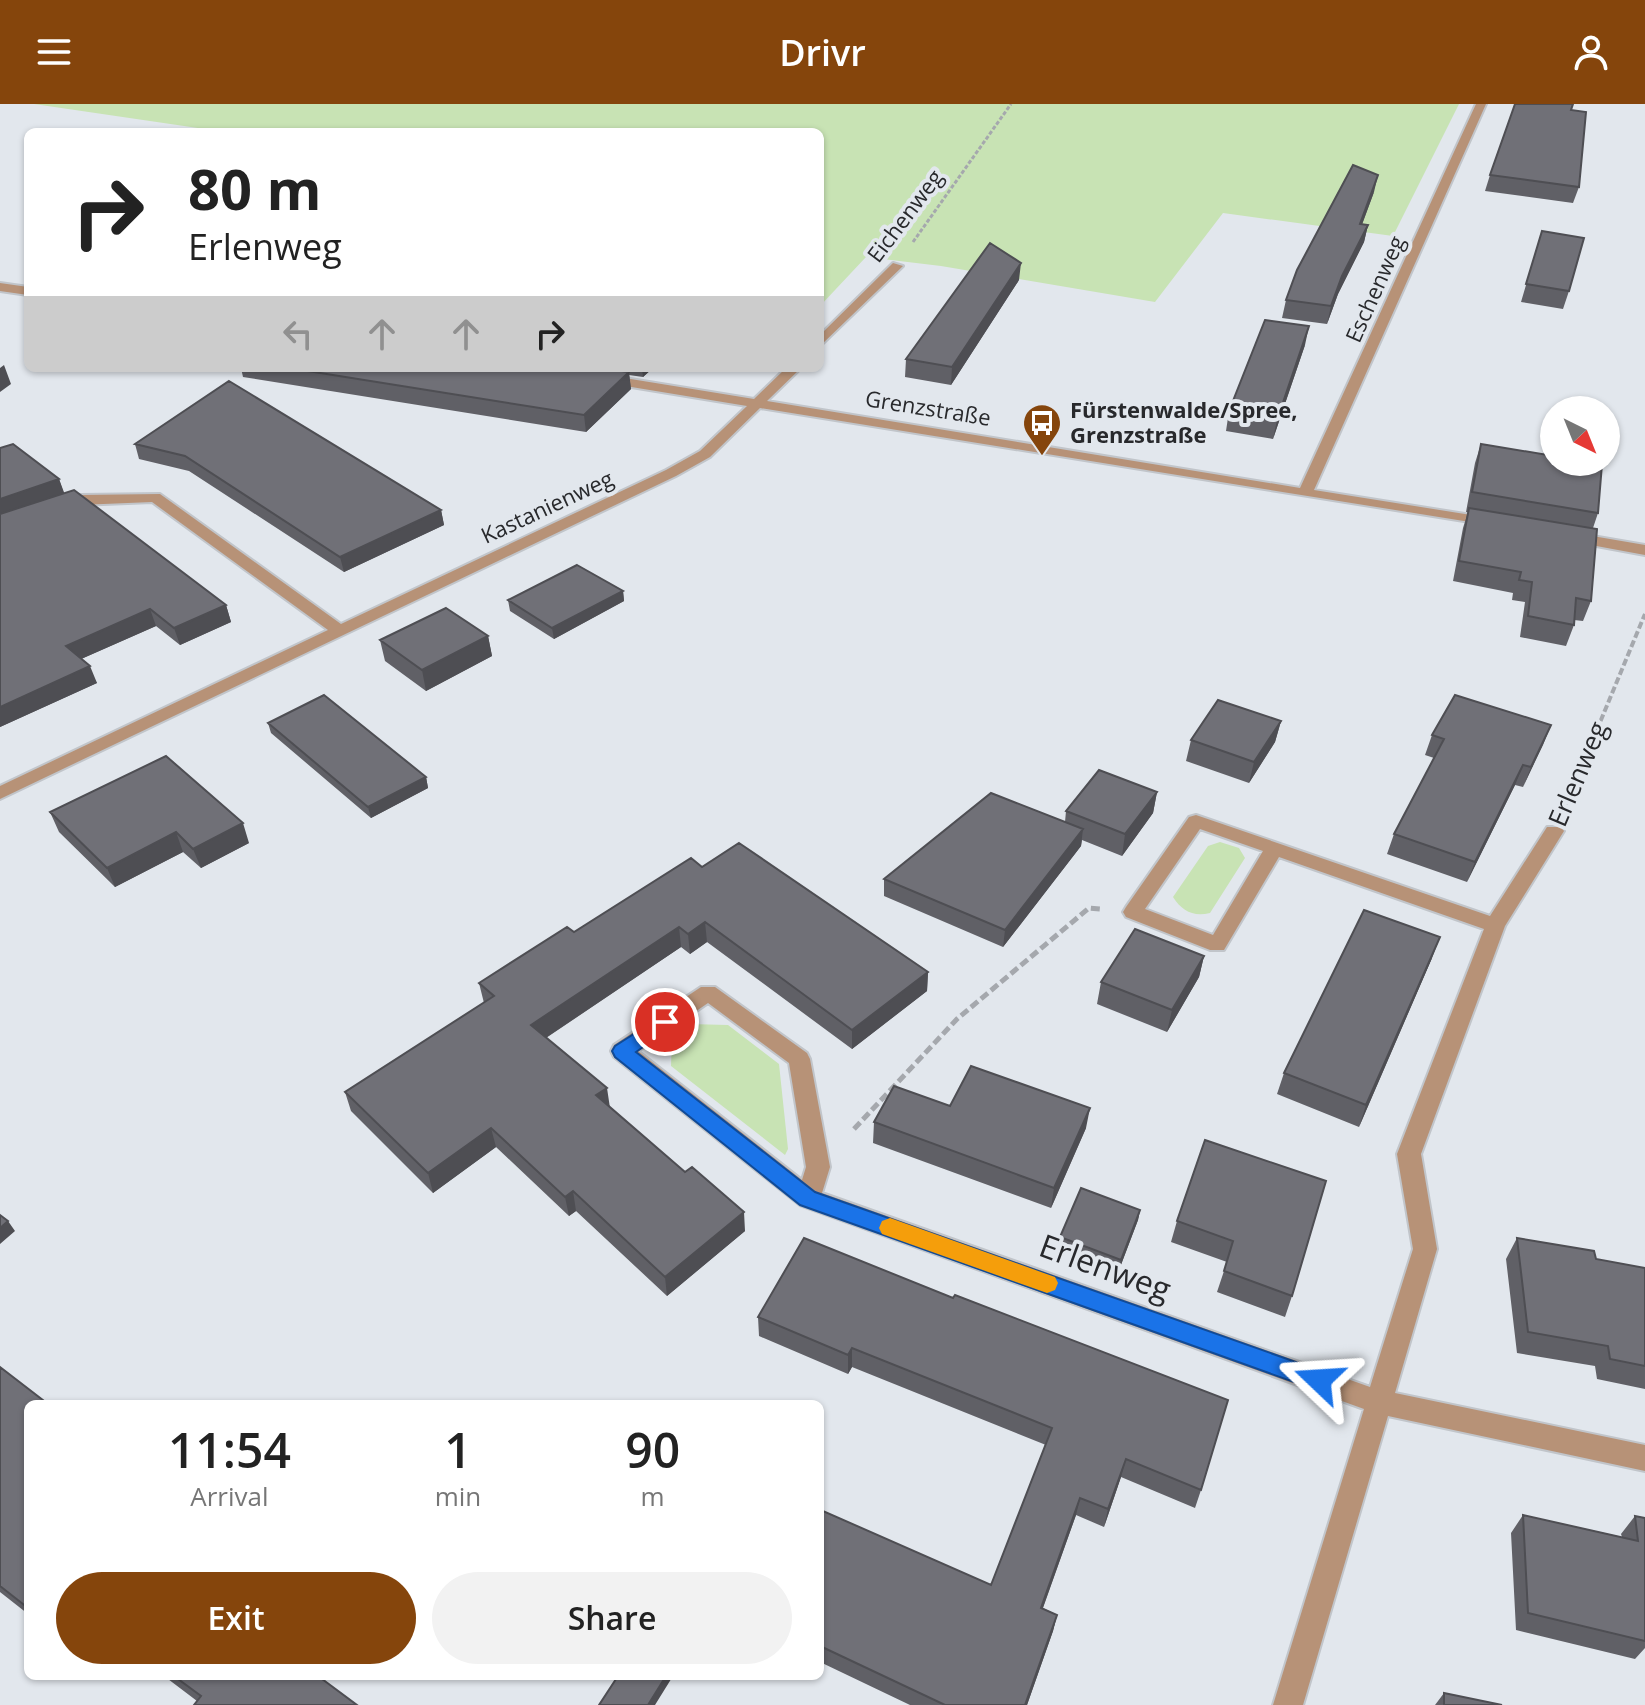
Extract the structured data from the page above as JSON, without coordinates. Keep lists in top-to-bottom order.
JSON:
{
  "streets": {
    "street": [
      "Eichenweg",
      "Eschenweg",
      "Grenzstraße",
      "Kastanienweg",
      "Erlenweg"
    ]
  },
  "crossings": [
    ["Eschenweg", "Grenzstraße"],
    ["Grenzstraße", "Kastanienweg"]
  ],
  "places": {
    "bus stop": ["Fürstenwalde/Spree, Grenzstraße"]
  },
  "north": "bottom right",
  "page": {
    "header": "Drivr",
    "turn": ["80 m", "Erlenweg"],
    "eta": [
      "11:54",
      "Arrival",
      "1",
      "min",
      "90",
      "m"
    ],
    "buttons": ["Exit", "Share"]
  }
}
